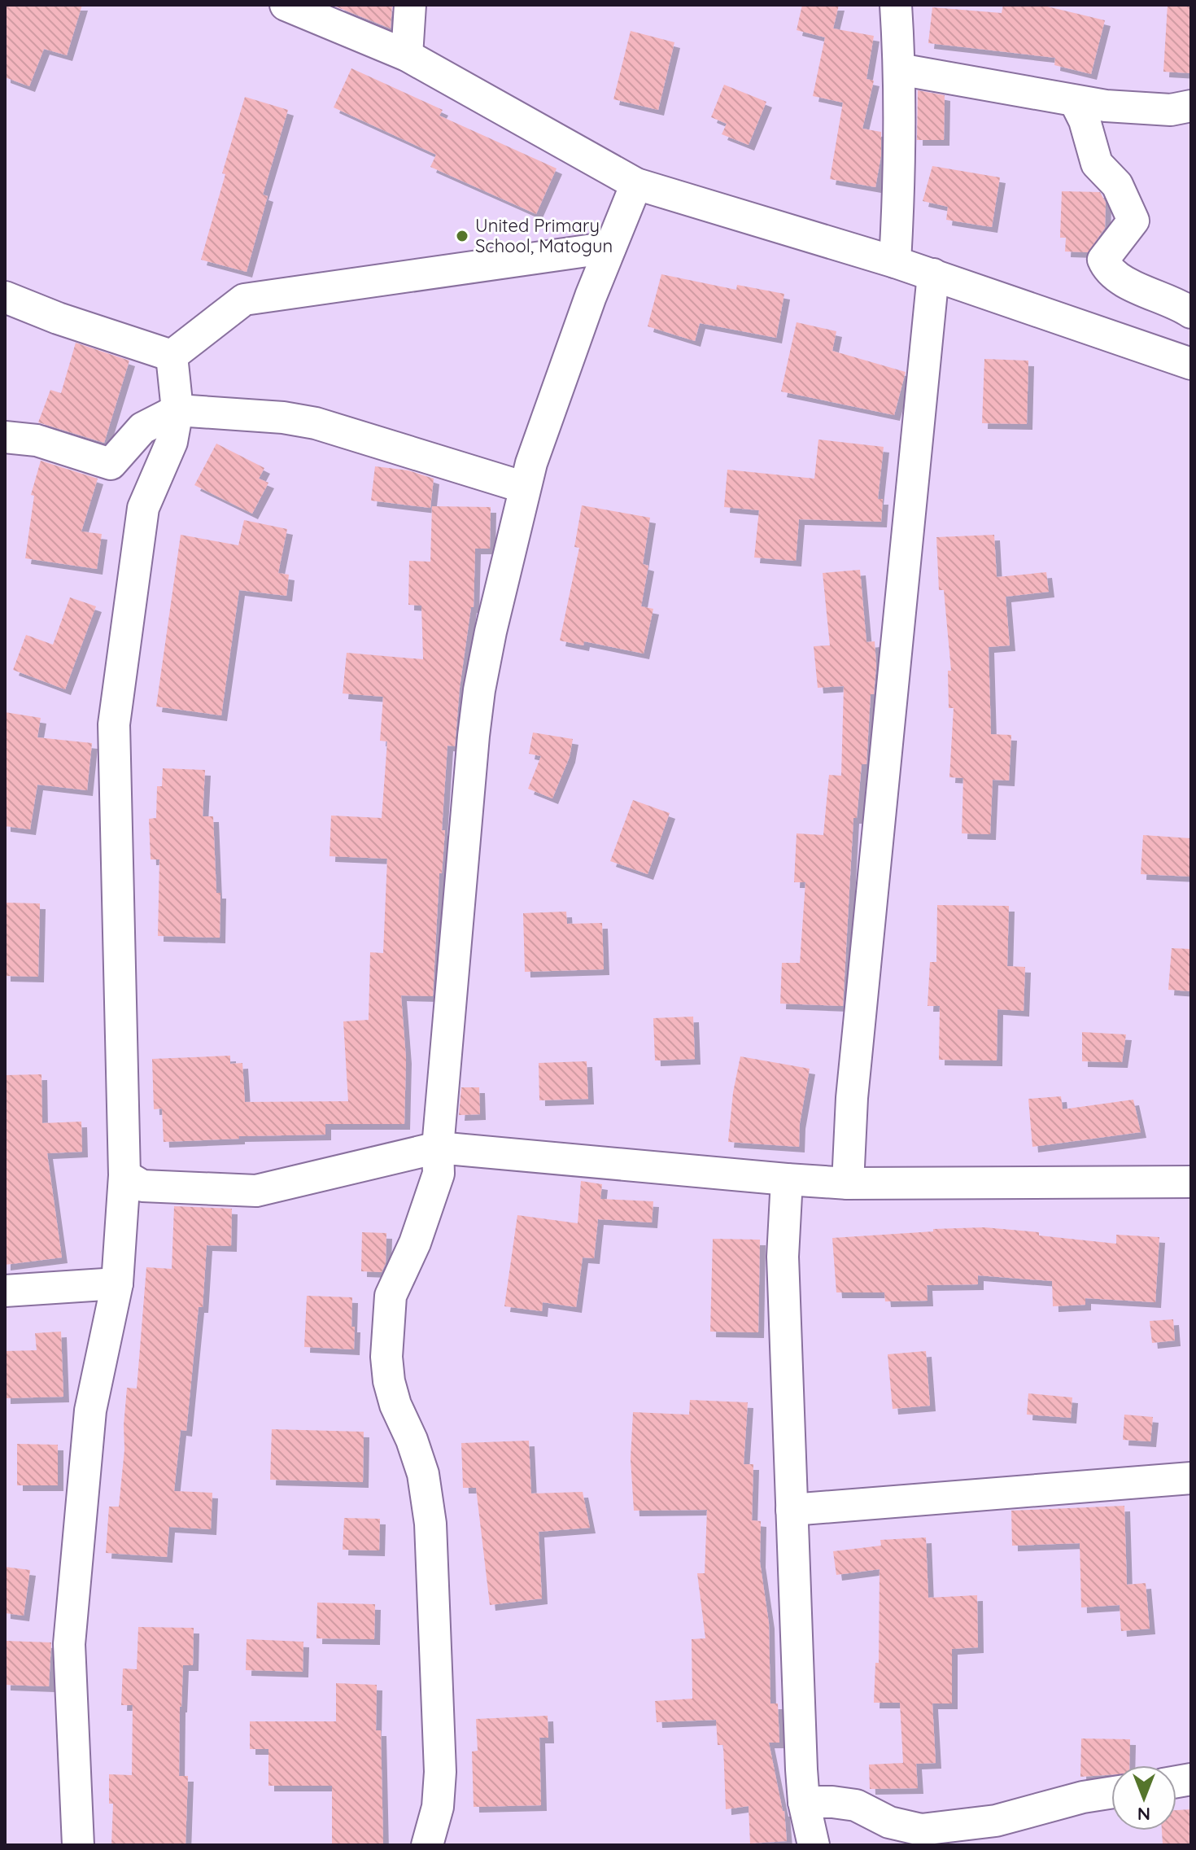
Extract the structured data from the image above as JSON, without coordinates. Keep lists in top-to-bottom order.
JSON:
{
  "places": ["United Primary School, Matogun"],
  "north": "bottom"
}
